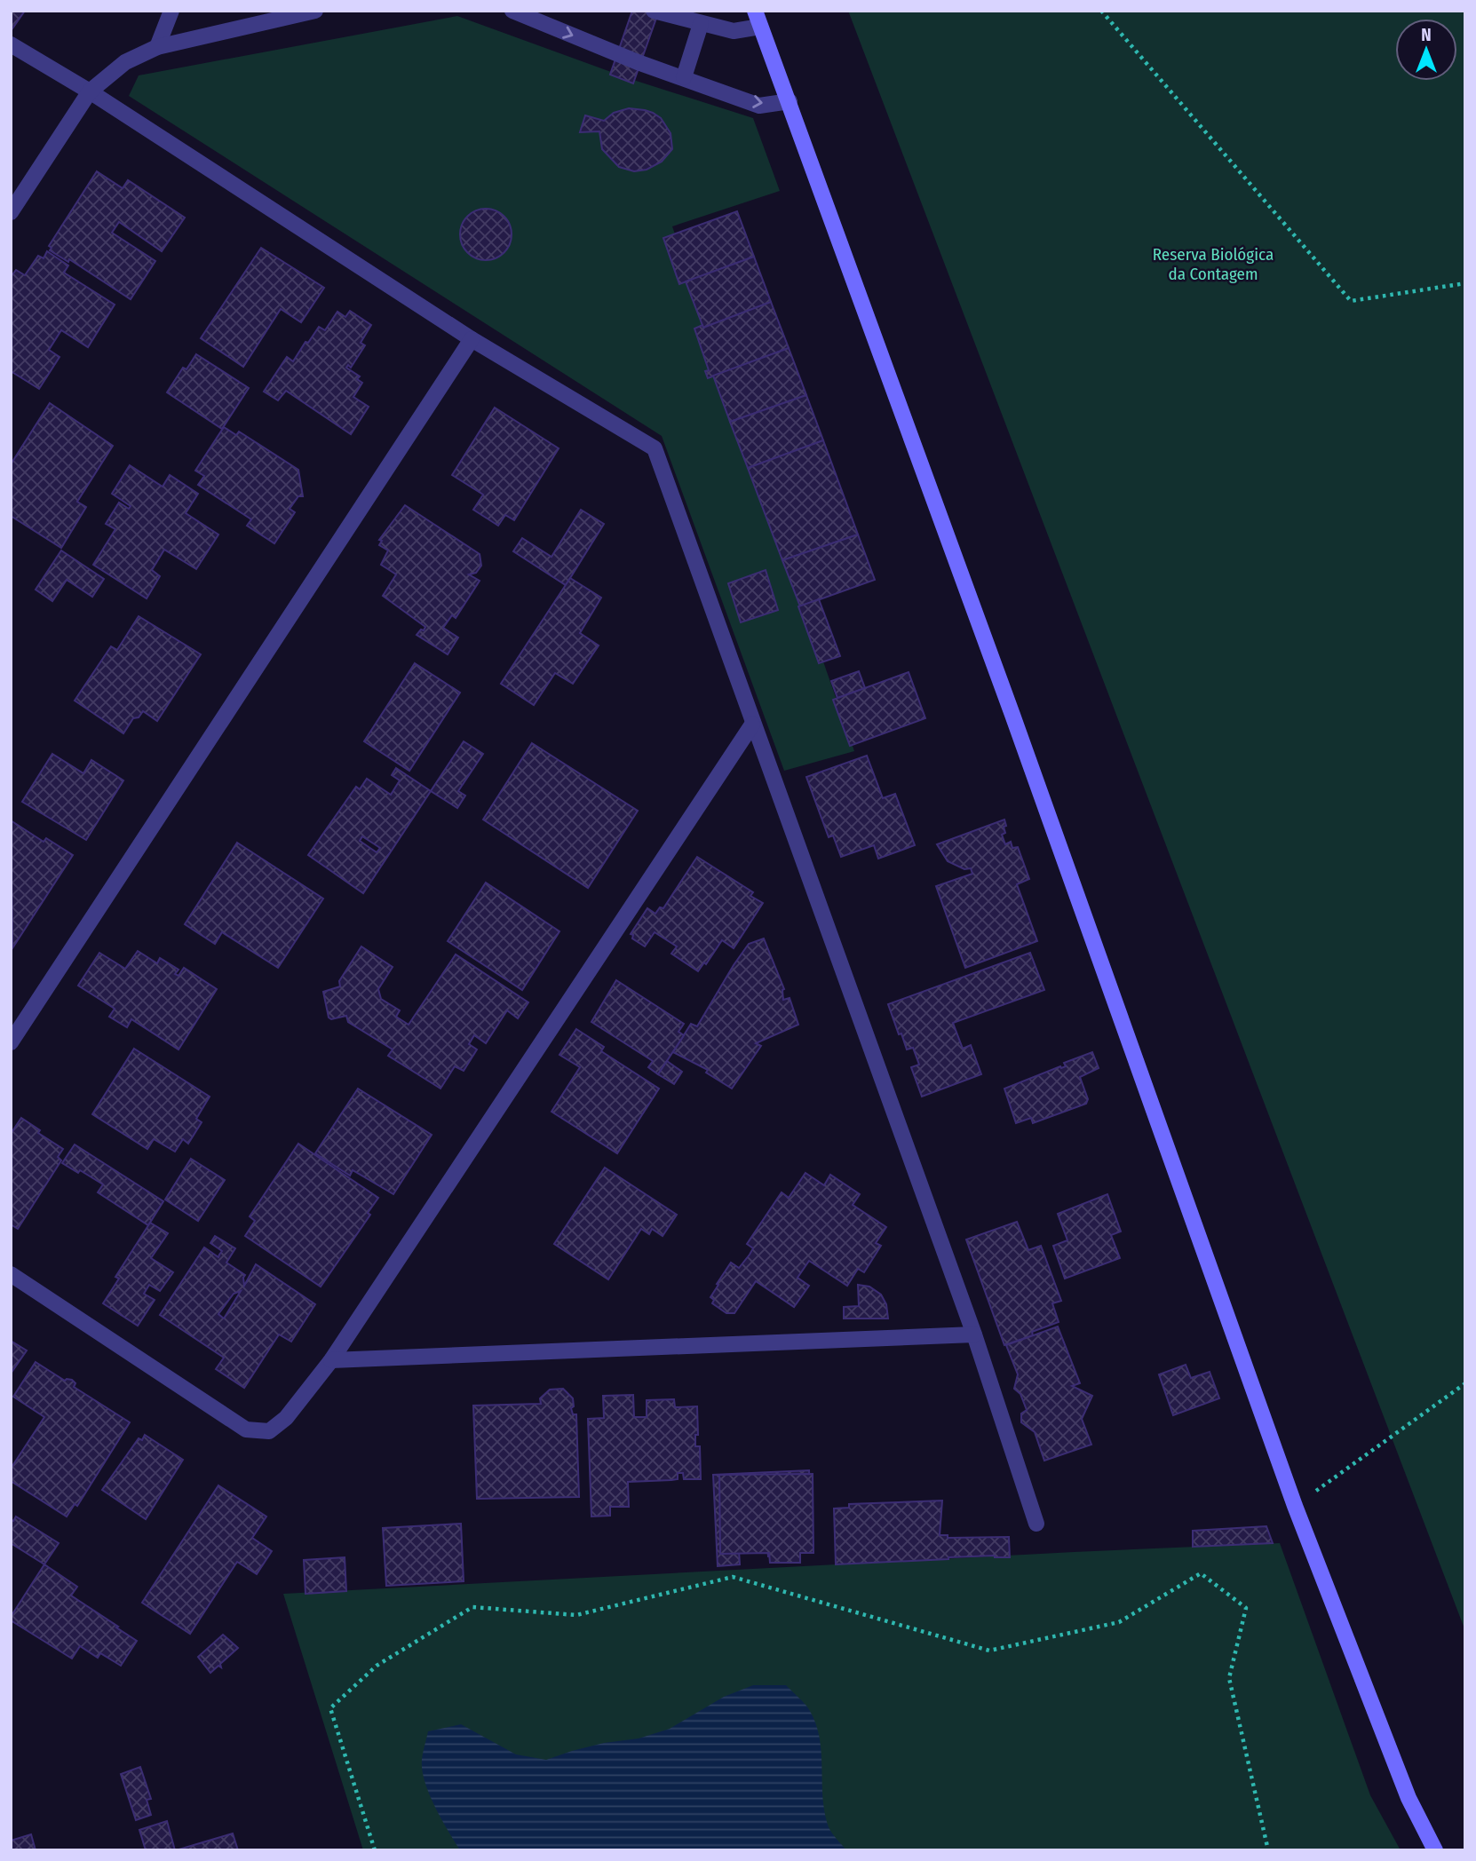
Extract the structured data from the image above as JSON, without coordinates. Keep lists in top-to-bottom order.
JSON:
{
  "parks": ["Reserva Biológica da Contagem"],
  "north": "top"
}
